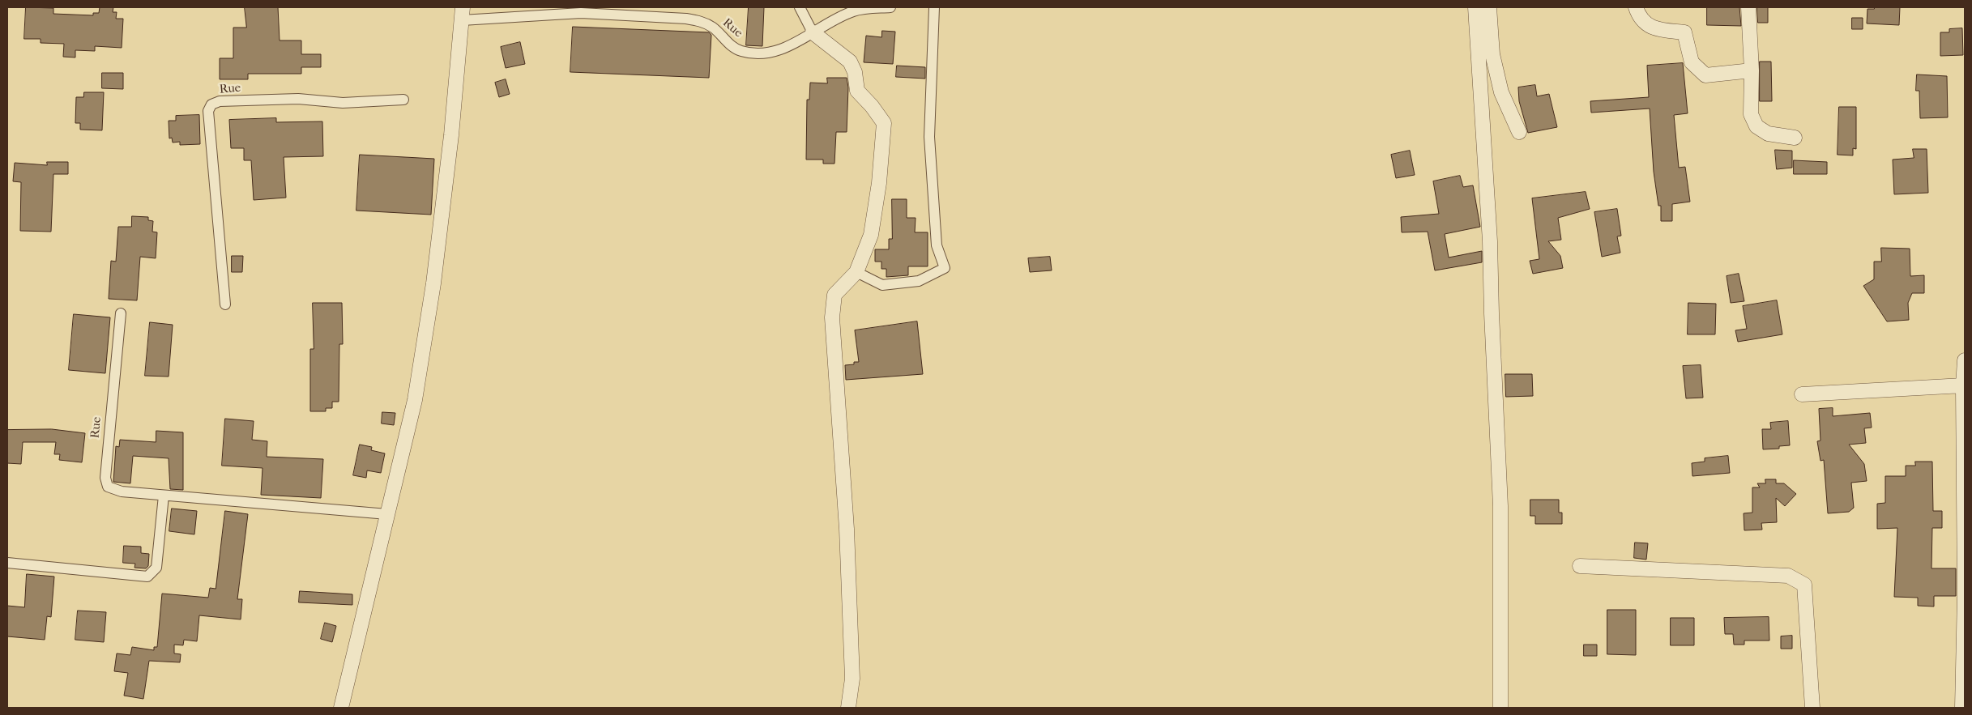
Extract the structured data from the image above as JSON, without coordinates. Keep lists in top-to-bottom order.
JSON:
{
  "streets": {
    "street": ["Rue"]
  }
}
